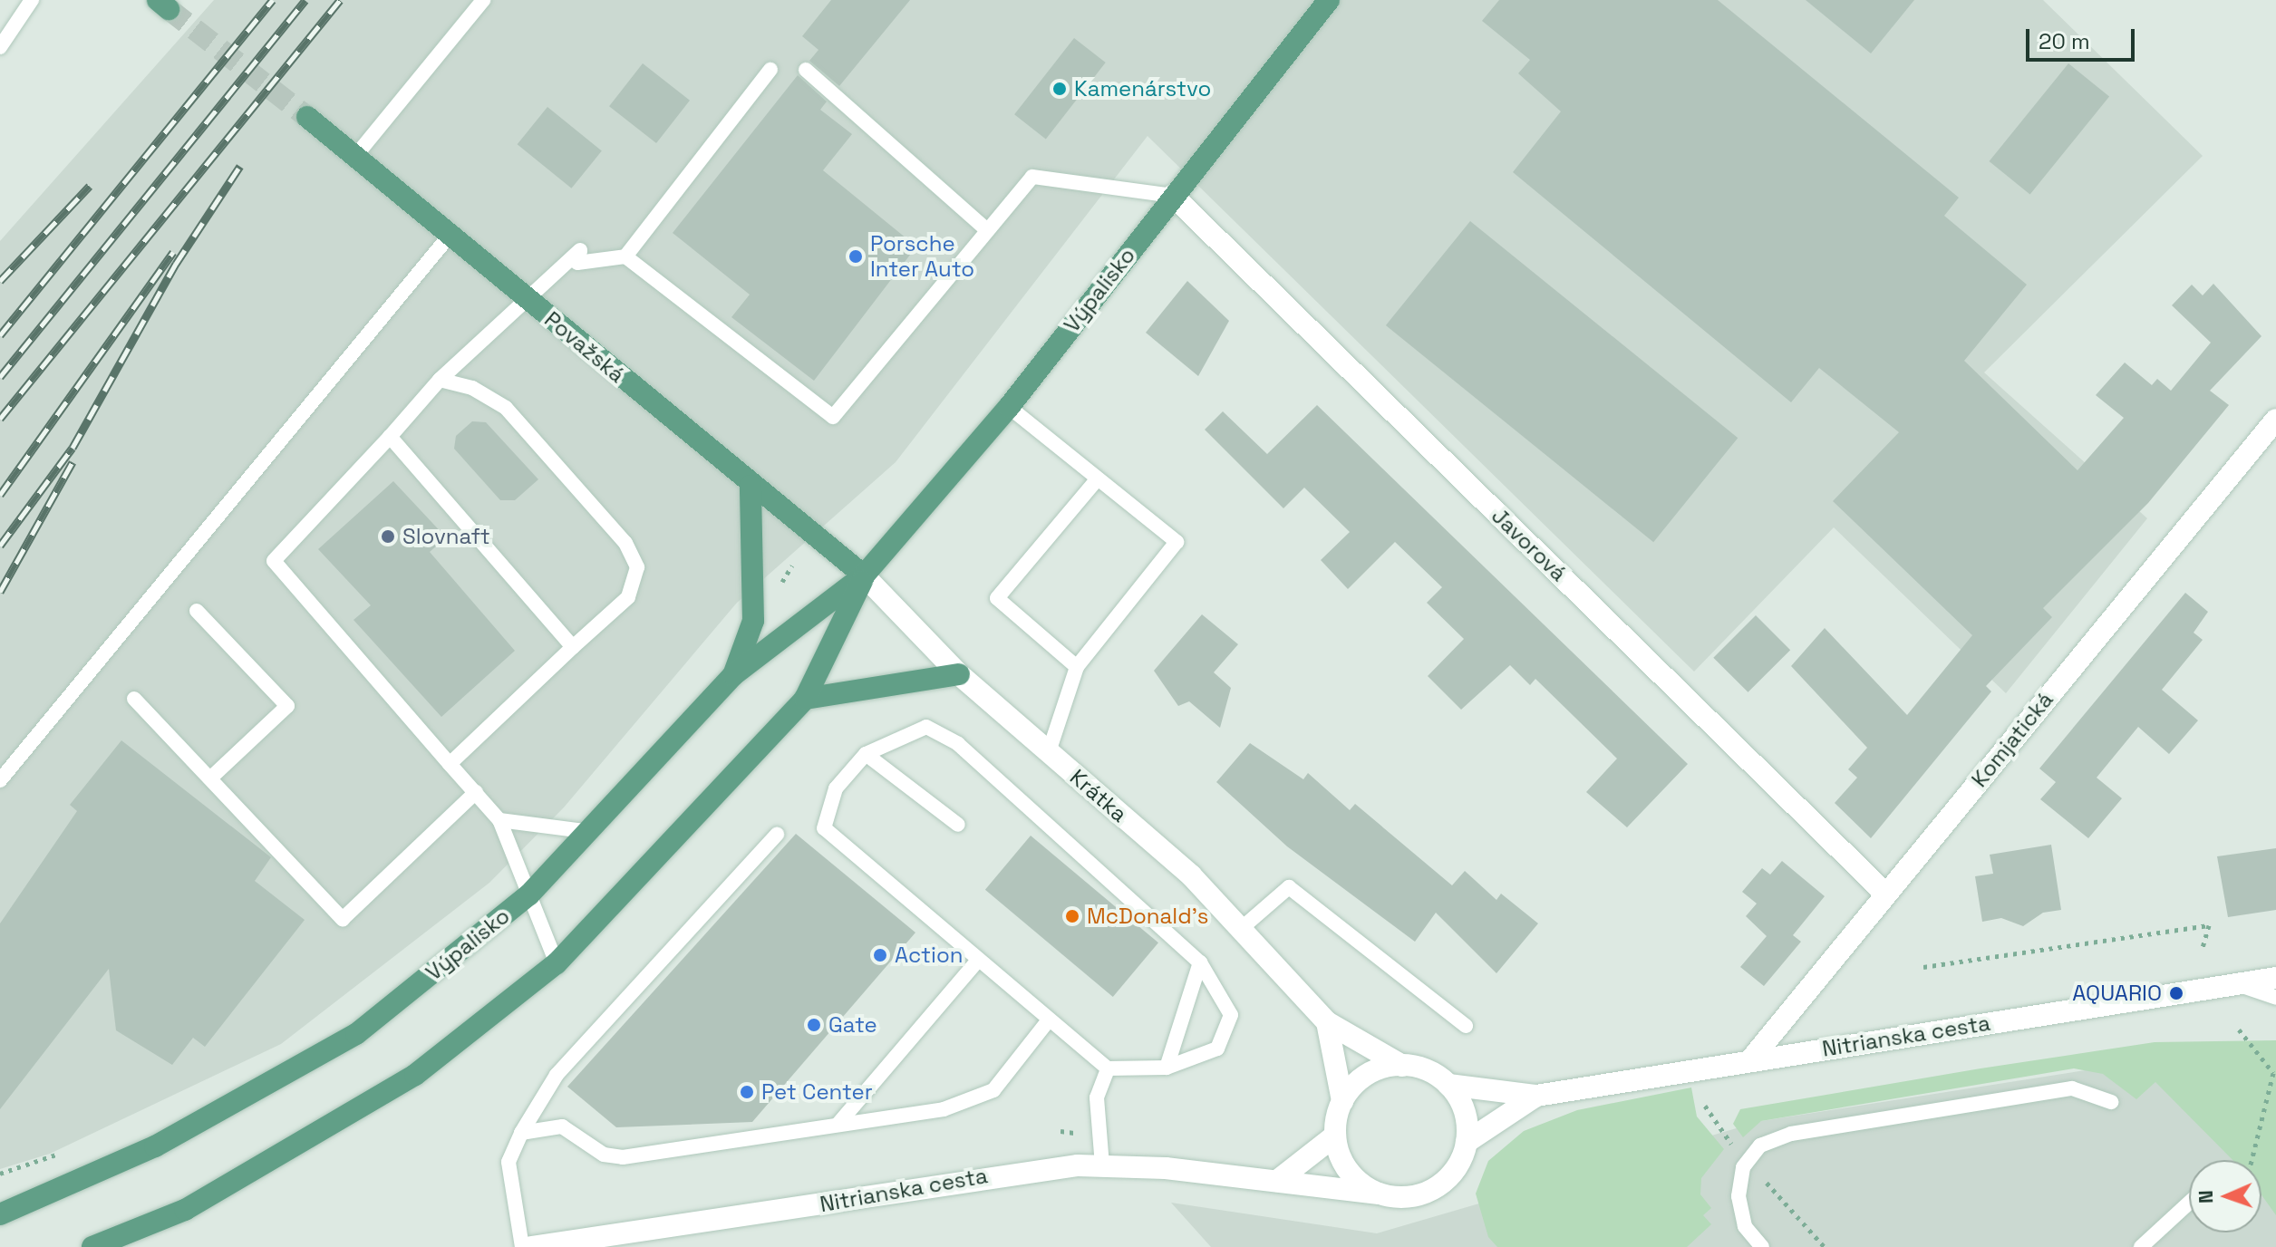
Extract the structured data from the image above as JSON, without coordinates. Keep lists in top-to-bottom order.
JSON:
{
  "streets": {
    "main road": ["Výpalisko", "Považská"],
    "street": [
      "Javorová",
      "Komjatická",
      "Krátka",
      "Nitrianska cesta"
    ]
  },
  "crossings": [
    ["Výpalisko", "Považská"],
    ["Výpalisko", "Javorová"],
    ["Výpalisko", "Krátka"],
    ["Považská", "Krátka"],
    ["Javorová", "Komjatická"],
    ["Komjatická", "Nitrianska cesta"],
    ["Krátka", "Nitrianska cesta"]
  ],
  "places": [
    "Kamenárstvo",
    "Porsche Inter Auto",
    "Slovnaft",
    "McDonald's",
    "Action",
    "AQUARIO",
    "Gate",
    "Pet Center"
  ],
  "scale_bar": "20 m",
  "north": "left"
}
